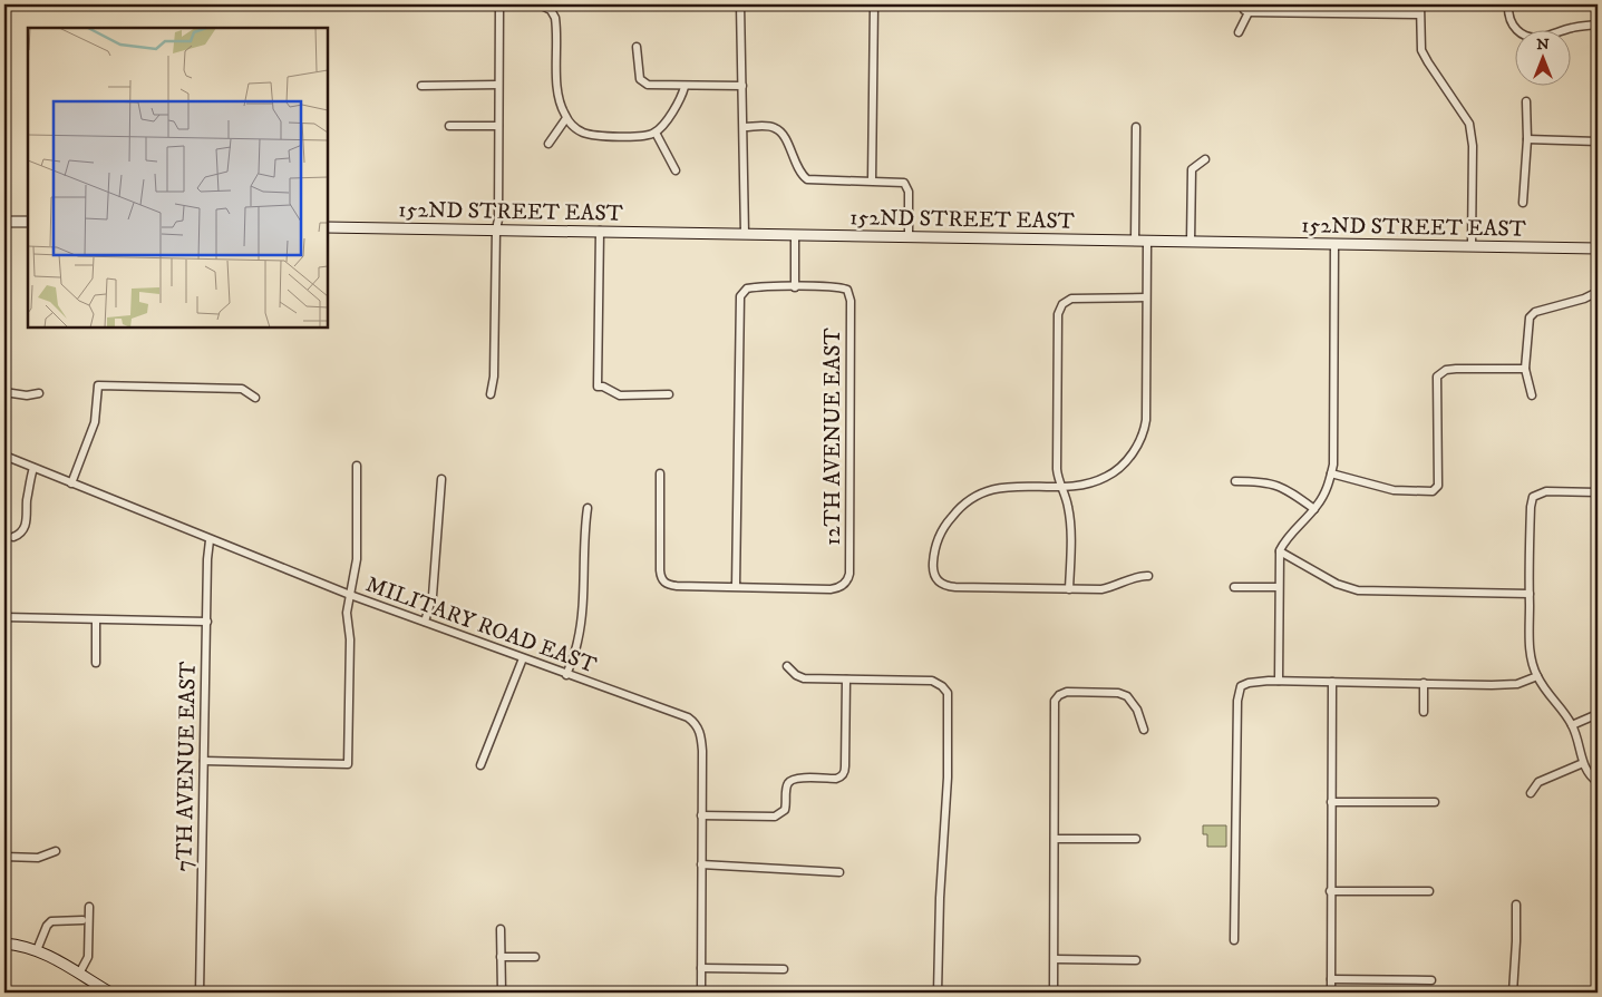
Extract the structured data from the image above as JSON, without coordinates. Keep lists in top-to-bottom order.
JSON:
{
  "streets": {
    "main road": ["152ND STREET EAST"],
    "street": ["12TH AVENUE EAST", "MILITARY ROAD EAST", "7TH AVENUE EAST"]
  },
  "crossings": [
    ["MILITARY ROAD EAST", "7TH AVENUE EAST"]
  ],
  "north": "top"
}
